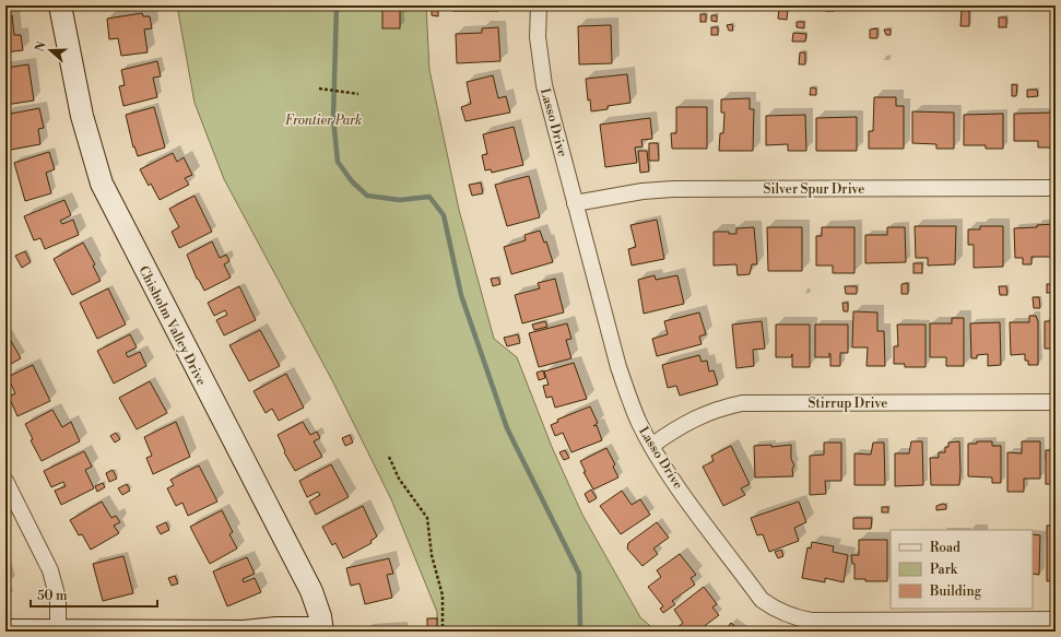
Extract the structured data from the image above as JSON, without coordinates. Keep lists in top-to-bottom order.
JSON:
{
  "streets": {
    "street": [
      "Lasso Drive",
      "Silver Spur Drive",
      "Chisholm Valley Drive",
      "Stirrup Drive"
    ]
  },
  "crossings": [
    ["Lasso Drive", "Silver Spur Drive"],
    ["Lasso Drive", "Stirrup Drive"]
  ],
  "parks": ["Frontier Park"],
  "legend": ["Road", "Park", "Building"],
  "scale_bar": "50 m",
  "north": "left"
}
